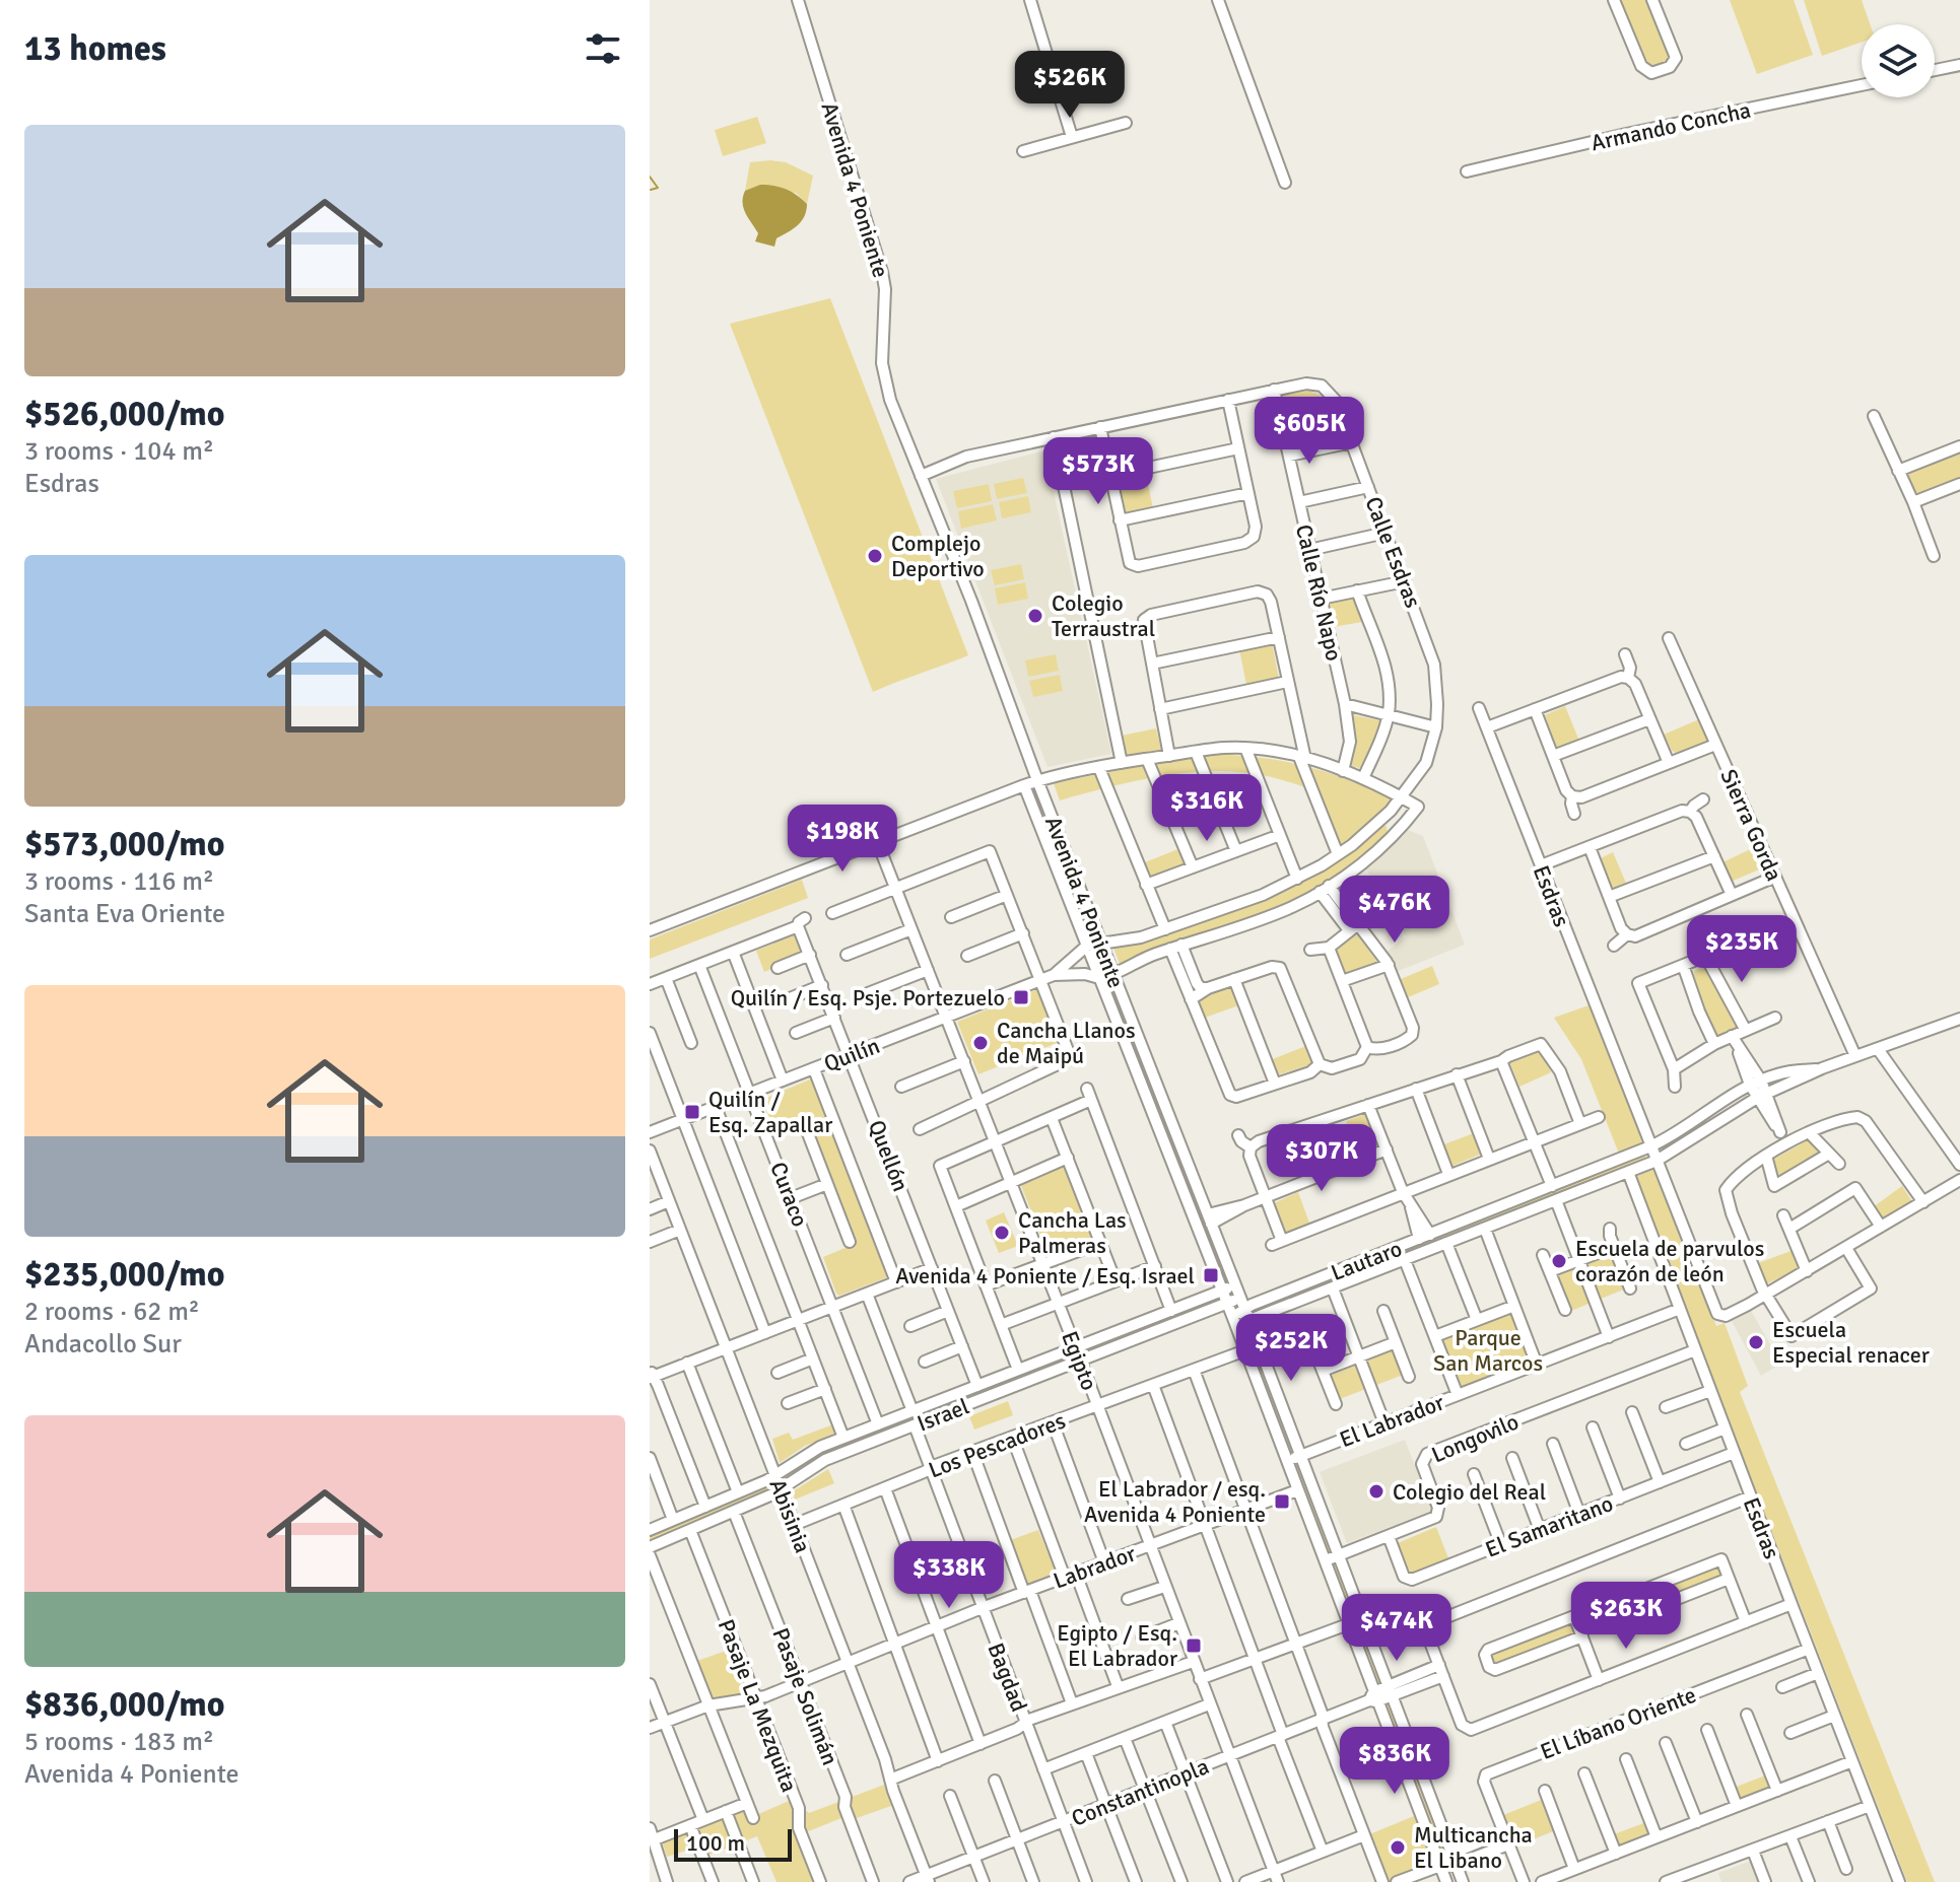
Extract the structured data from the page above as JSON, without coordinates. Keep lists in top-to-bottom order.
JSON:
{
  "streets": {
    "street": [
      "Armando Concha",
      "Avenida 4 Poniente",
      "Calle Esdras",
      "Calle Río Napo",
      "Sierra Gorda",
      "Esdras",
      "Quilín",
      "Quellón",
      "Curaco",
      "Lautaro",
      "Egipto",
      "Israel",
      "El Labrador",
      "Longovilo",
      "Los Pescadores",
      "Abisinia",
      "El Samaritano",
      "Labrador",
      "Bagdad",
      "Pasaje Solimán",
      "Pasaje La Mezquita",
      "El Líbano Oriente",
      "Constantinopla"
    ]
  },
  "crossings": [
    ["Avenida 4 Poniente", "Calle Esdras"],
    ["Avenida 4 Poniente", "Quilín"],
    ["Avenida 4 Poniente", "Lautaro"],
    ["Avenida 4 Poniente", "Israel"],
    ["Avenida 4 Poniente", "El Labrador"],
    ["Avenida 4 Poniente", "Longovilo"],
    ["Avenida 4 Poniente", "Los Pescadores"],
    ["Avenida 4 Poniente", "Labrador"],
    ["Avenida 4 Poniente", "Constantinopla"],
    ["Calle Esdras", "Calle Río Napo"],
    ["Calle Esdras", "Quilín"],
    ["Sierra Gorda", "Lautaro"],
    ["Esdras", "Lautaro"],
    ["Esdras", "El Labrador"],
    ["Esdras", "Longovilo"],
    ["Esdras", "El Samaritano"],
    ["Esdras", "El Líbano Oriente"],
    ["Quilín", "Quellón"],
    ["Quilín", "Curaco"],
    ["Quilín", "Egipto"],
    ["Quellón", "Israel"],
    ["Curaco", "Israel"],
    ["Egipto", "Israel"],
    ["Egipto", "Los Pescadores"],
    ["Egipto", "Labrador"],
    ["Egipto", "Constantinopla"],
    ["Israel", "Abisinia"],
    ["Israel", "Bagdad"],
    ["Israel", "Pasaje Solimán"],
    ["Israel", "Pasaje La Mezquita"],
    ["Longovilo", "El Samaritano"],
    ["Los Pescadores", "Abisinia"],
    ["Los Pescadores", "Bagdad"],
    ["Abisinia", "Labrador"],
    ["Abisinia", "Constantinopla"],
    ["Labrador", "Bagdad"],
    ["Labrador", "Pasaje Solimán"],
    ["Labrador", "Pasaje La Mezquita"],
    ["Bagdad", "Constantinopla"]
  ],
  "parks": ["Parque San Marcos"],
  "places": {
    "other": [
      "Complejo Deportivo",
      "Colegio Terraustral",
      "Cancha Llanos de Maipú",
      "Cancha Las Palmeras",
      "Escuela de parvulos corazón de león",
      "Escuela Especial renacer",
      "Colegio del Real",
      "Multicancha El Libano"
    ],
    "transit": [
      "Quilín / Esq. Psje. Portezuelo",
      "Quilín / Esq. Zapallar",
      "Avenida 4 Poniente / Esq. Israel",
      "El Labrador / esq. Avenida 4 Poniente",
      "Egipto / Esq. El Labrador"
    ]
  },
  "scale_bar": "100 m",
  "page": {
    "heading": "13 homes",
    "price": [
      "$526K",
      "$605K",
      "$573K",
      "$316K",
      "$198K",
      "$476K",
      "$235K",
      "$307K",
      "$252K",
      "$338K",
      "$263K",
      "$474K",
      "$836K"
    ],
    "list": [
      {
        "name": "$526,000/mo",
        "note": "3 rooms · 104 m² · Esdras"
      },
      {
        "name": "$573,000/mo",
        "note": "3 rooms · 116 m² · Santa Eva Oriente"
      },
      {
        "name": "$235,000/mo",
        "note": "2 rooms · 62 m² · Andacollo Sur"
      },
      {
        "name": "$836,000/mo",
        "note": "5 rooms · 183 m² · Avenida 4 Poniente"
      }
    ],
    "scale": "100 m"
  }
}
